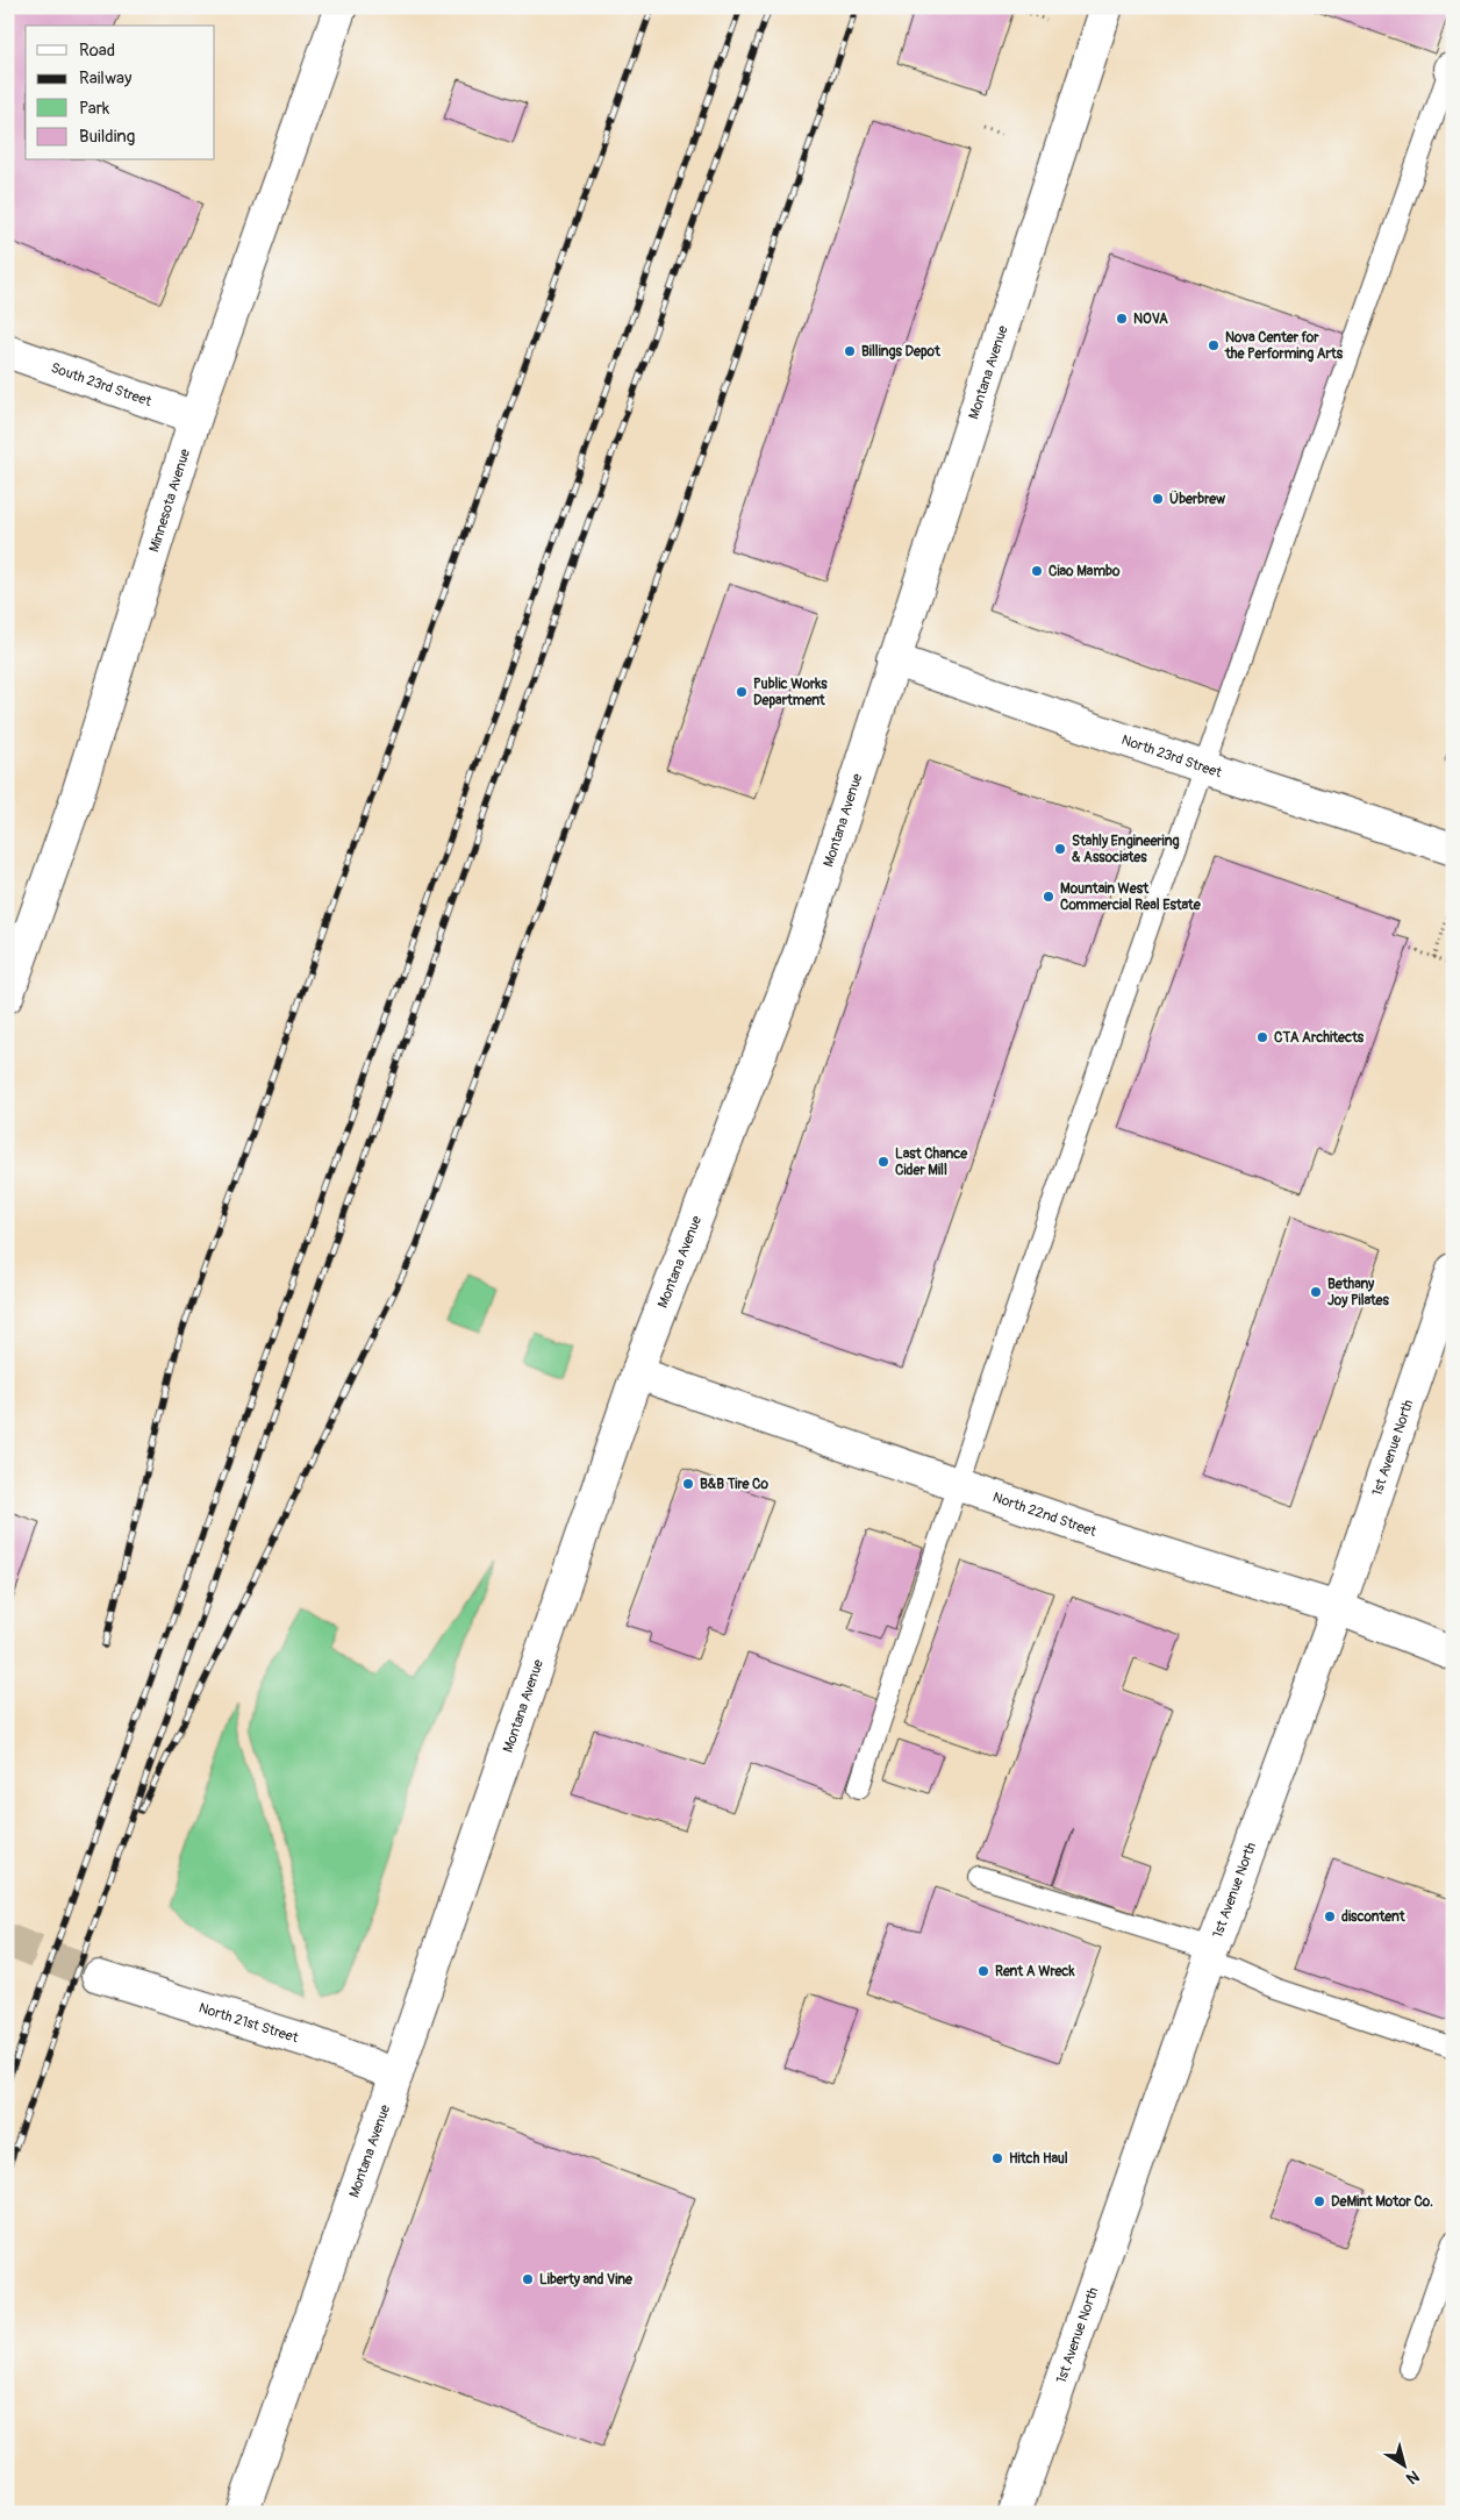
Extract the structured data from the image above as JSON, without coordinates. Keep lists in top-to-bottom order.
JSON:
{
  "streets": {
    "main road": [
      "Montana Avenue",
      "South 23rd Street",
      "Minnesota Avenue",
      "North 23rd Street",
      "1st Avenue North",
      "North 22nd Street",
      "North 21st Street"
    ]
  },
  "crossings": [
    ["Montana Avenue", "North 23rd Street"],
    ["Montana Avenue", "North 22nd Street"],
    ["Montana Avenue", "North 21st Street"],
    ["South 23rd Street", "Minnesota Avenue"],
    ["1st Avenue North", "North 22nd Street"]
  ],
  "places": [
    "NOVA",
    "Nova Center for the Performing Arts",
    "Billings Depot",
    "Überbrew",
    "Ciao Mambo",
    "Public Works Department",
    "Stahly Engineering & Associates",
    "Mountain West Commercial Real Estate",
    "CTA Architects",
    "Last Chance Cider Mill",
    "Bethany Joy Pilates",
    "B&B Tire Co",
    "discontent",
    "Rent A Wreck",
    "Hitch Haul",
    "DeMint Motor Co.",
    "Liberty and Vine"
  ],
  "legend": [
    "Road",
    "Railway",
    "Park",
    "Building"
  ],
  "north": "bottom right"
}
